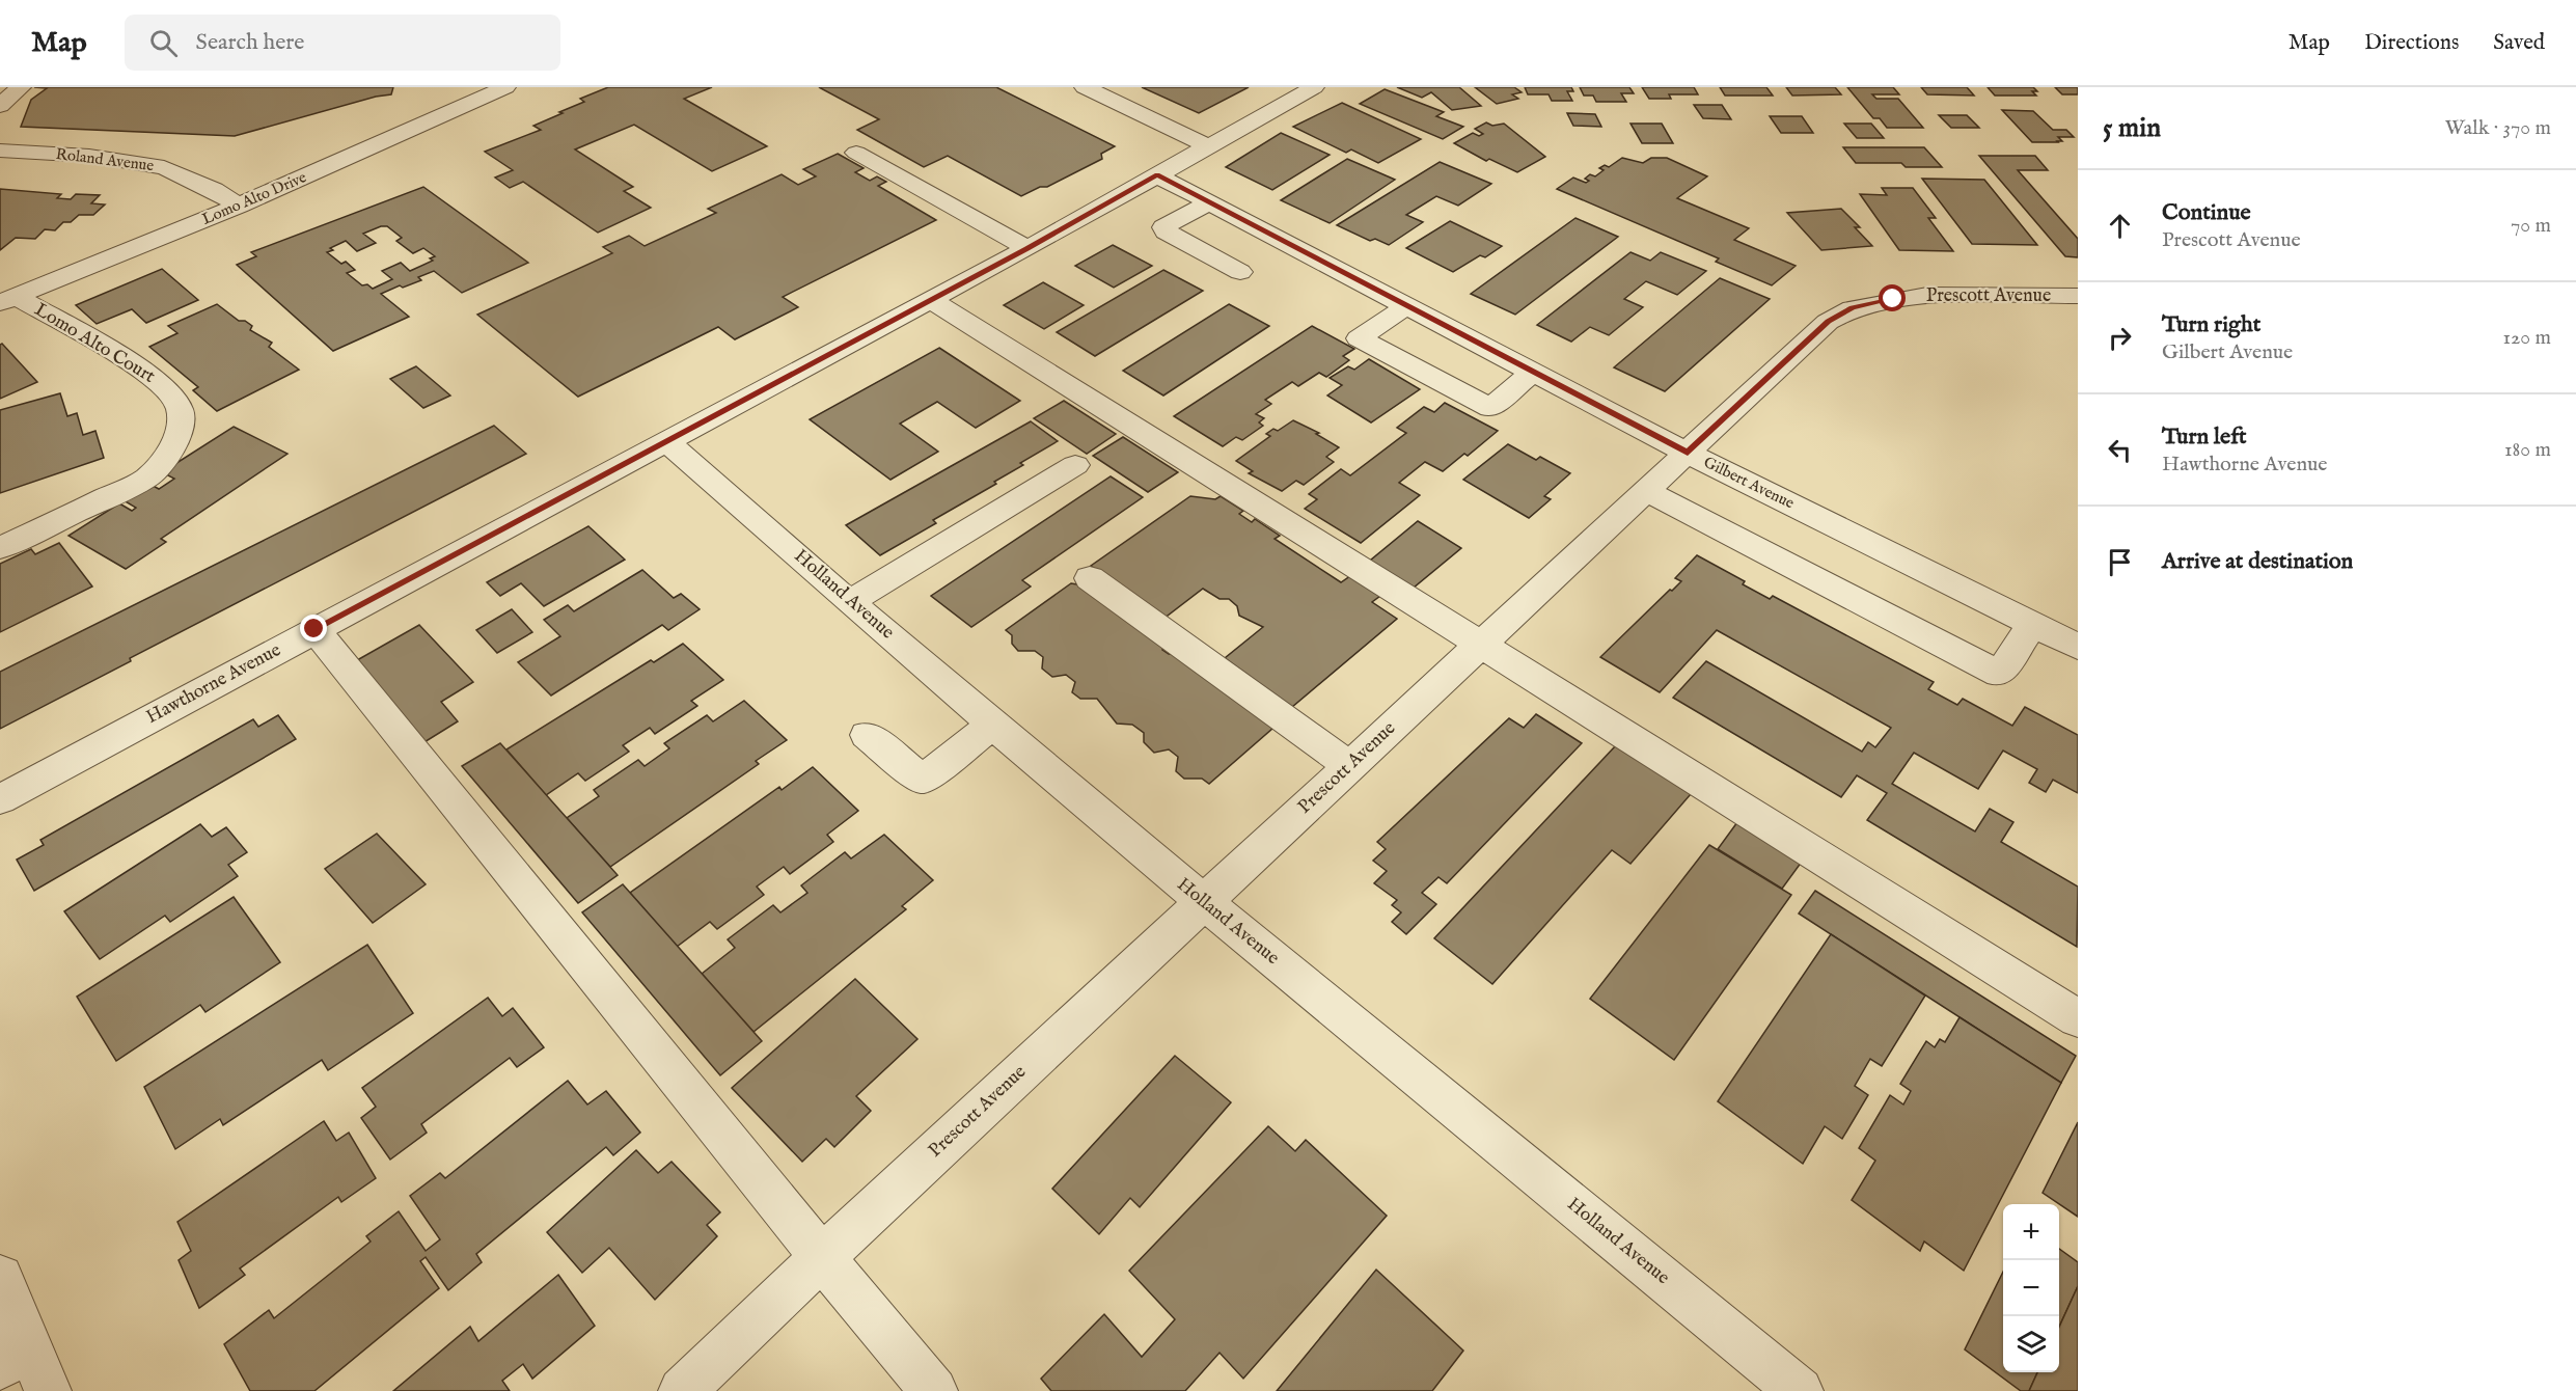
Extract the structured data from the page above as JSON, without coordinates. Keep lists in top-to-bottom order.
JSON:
{
  "streets": {
    "street": [
      "Roland Avenue",
      "Lomo Alto Drive",
      "Prescott Avenue",
      "Lomo Alto Court",
      "Gilbert Avenue",
      "Holland Avenue",
      "Hawthorne Avenue"
    ]
  },
  "crossings": [
    ["Roland Avenue", "Lomo Alto Drive"],
    ["Lomo Alto Drive", "Lomo Alto Court"],
    ["Prescott Avenue", "Gilbert Avenue"],
    ["Prescott Avenue", "Holland Avenue"],
    ["Gilbert Avenue", "Hawthorne Avenue"],
    ["Holland Avenue", "Hawthorne Avenue"]
  ],
  "page": {
    "header": "Map",
    "search": "Search here",
    "nav": ["Map", "Directions", "Saved"],
    "heading": ["5 min", "Walk · 370 m"],
    "list": [
      ["Continue", "Prescott Avenue", "70 m"],
      ["Turn right", "Gilbert Avenue", "120 m"],
      ["Turn left", "Hawthorne Avenue", "180 m"],
      "Arrive at destination"
    ],
    "map_buttons": ["+", "−"]
  }
}
